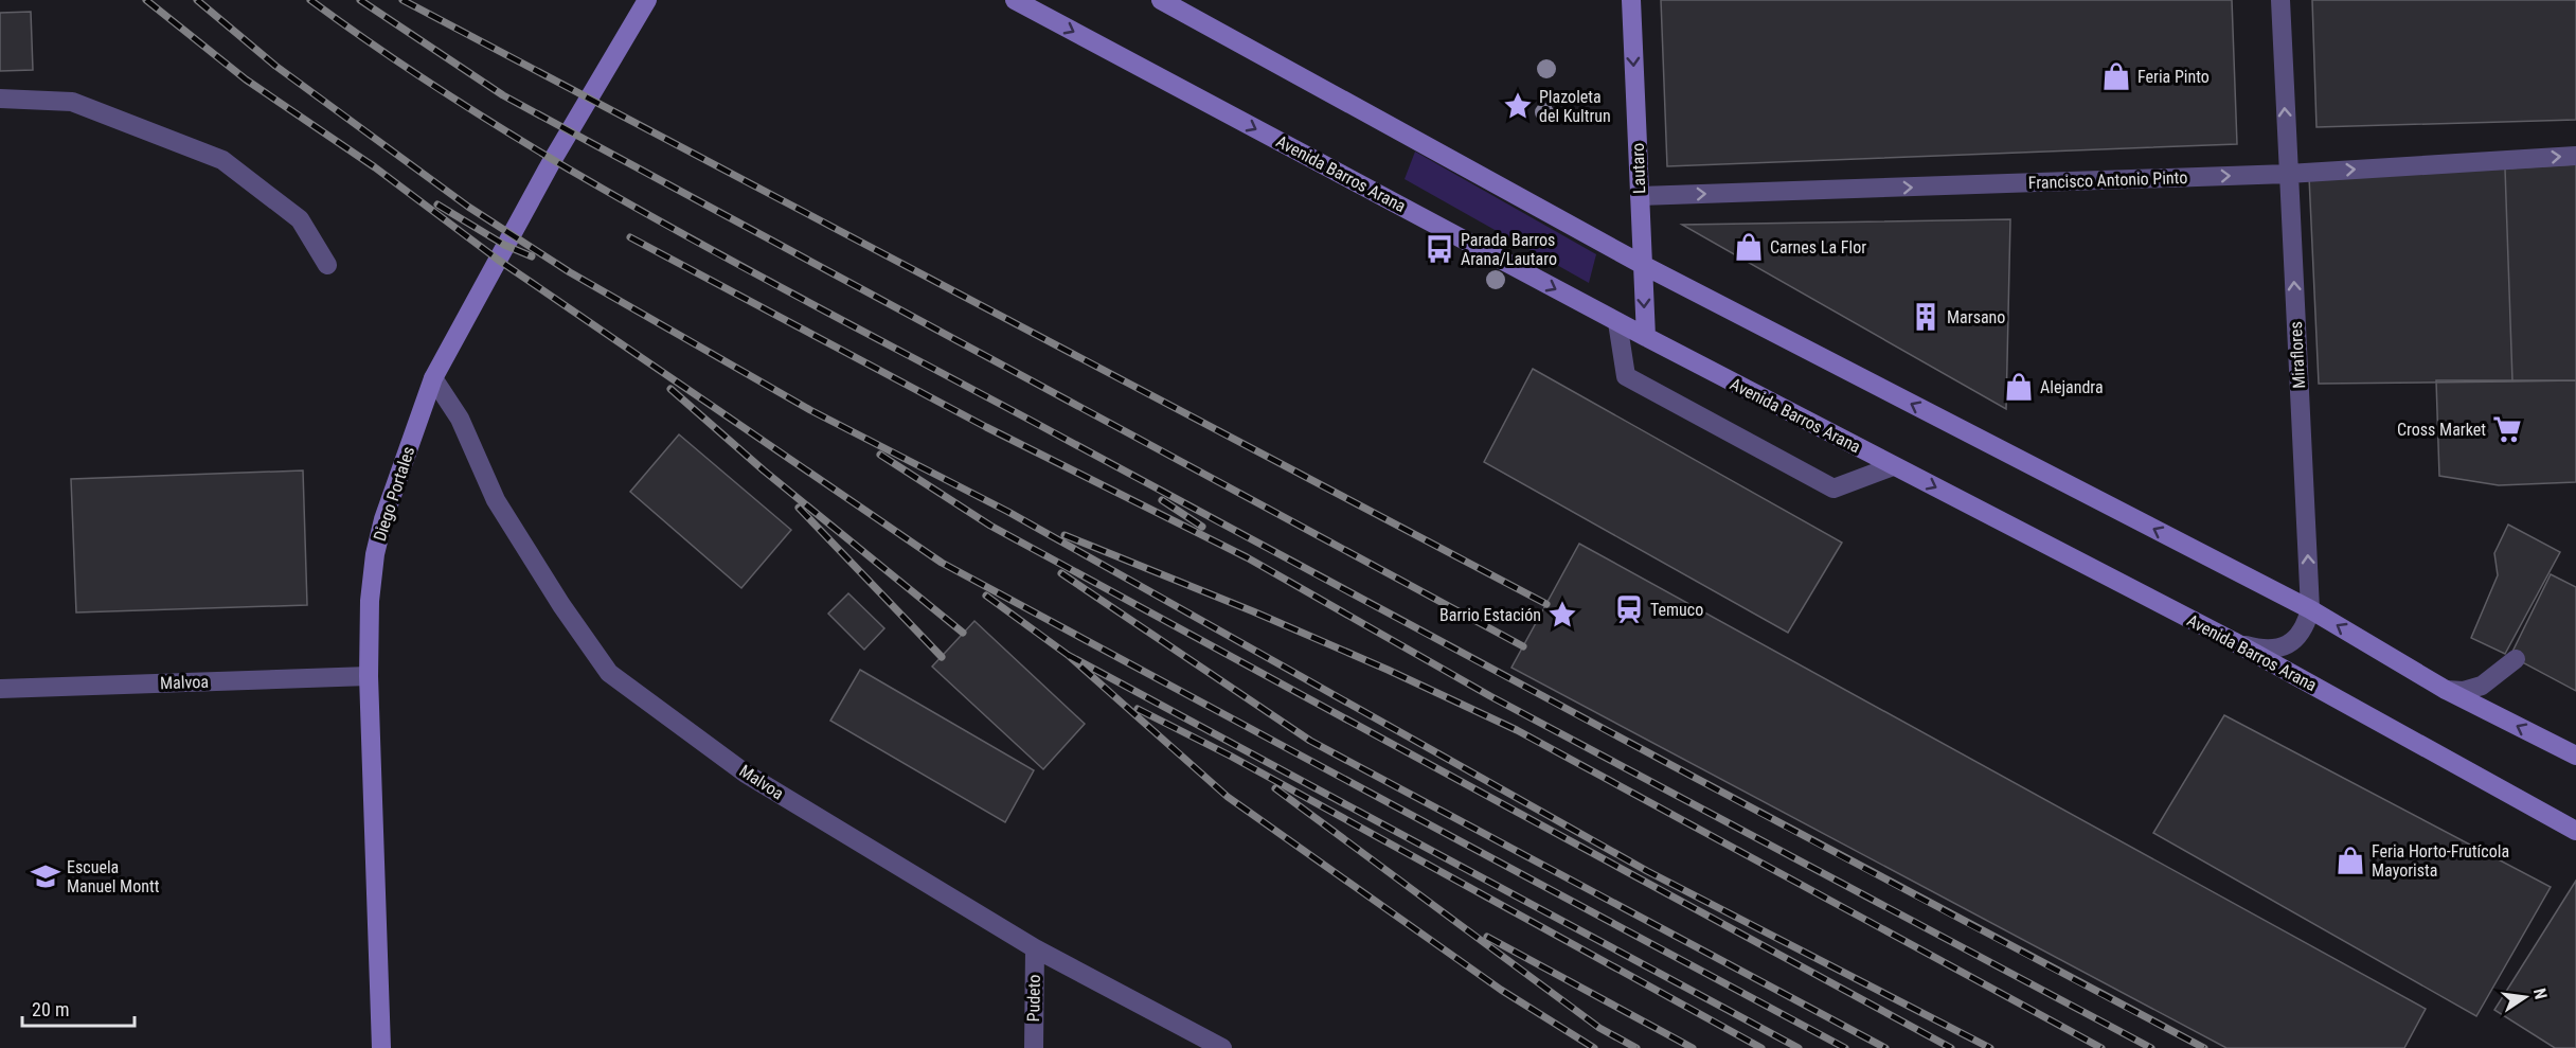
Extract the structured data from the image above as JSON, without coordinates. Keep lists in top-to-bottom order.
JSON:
{
  "streets": {
    "main road": ["Lautaro", "Avenida Barros Arana", "Diego Portales"],
    "street": [
      "Francisco Antonio Pinto",
      "Miraflores",
      "Malvoa",
      "Pudeto"
    ]
  },
  "crossings": [
    ["Lautaro", "Avenida Barros Arana"],
    ["Lautaro", "Francisco Antonio Pinto"],
    ["Avenida Barros Arana", "Miraflores"],
    ["Francisco Antonio Pinto", "Miraflores"],
    ["Diego Portales", "Malvoa"],
    ["Malvoa", "Pudeto"]
  ],
  "one_way": ["Lautaro", "Francisco Antonio Pinto", "Miraflores"],
  "places": {
    "shop": [
      "Feria Pinto",
      "Carnes La Flor",
      "Alejandra",
      "Feria Horto-Frutícola Mayorista"
    ],
    "place": ["Plazoleta del Kultrun", "Barrio Estación"],
    "bus stop": ["Parada Barros Arana/Lautaro"],
    "building": ["Marsano"],
    "supermarket": ["Cross Market"],
    "station": ["Temuco"],
    "school or university": ["Escuela Manuel Montt"]
  },
  "scale_bar": "20 m",
  "north": "right"
}
